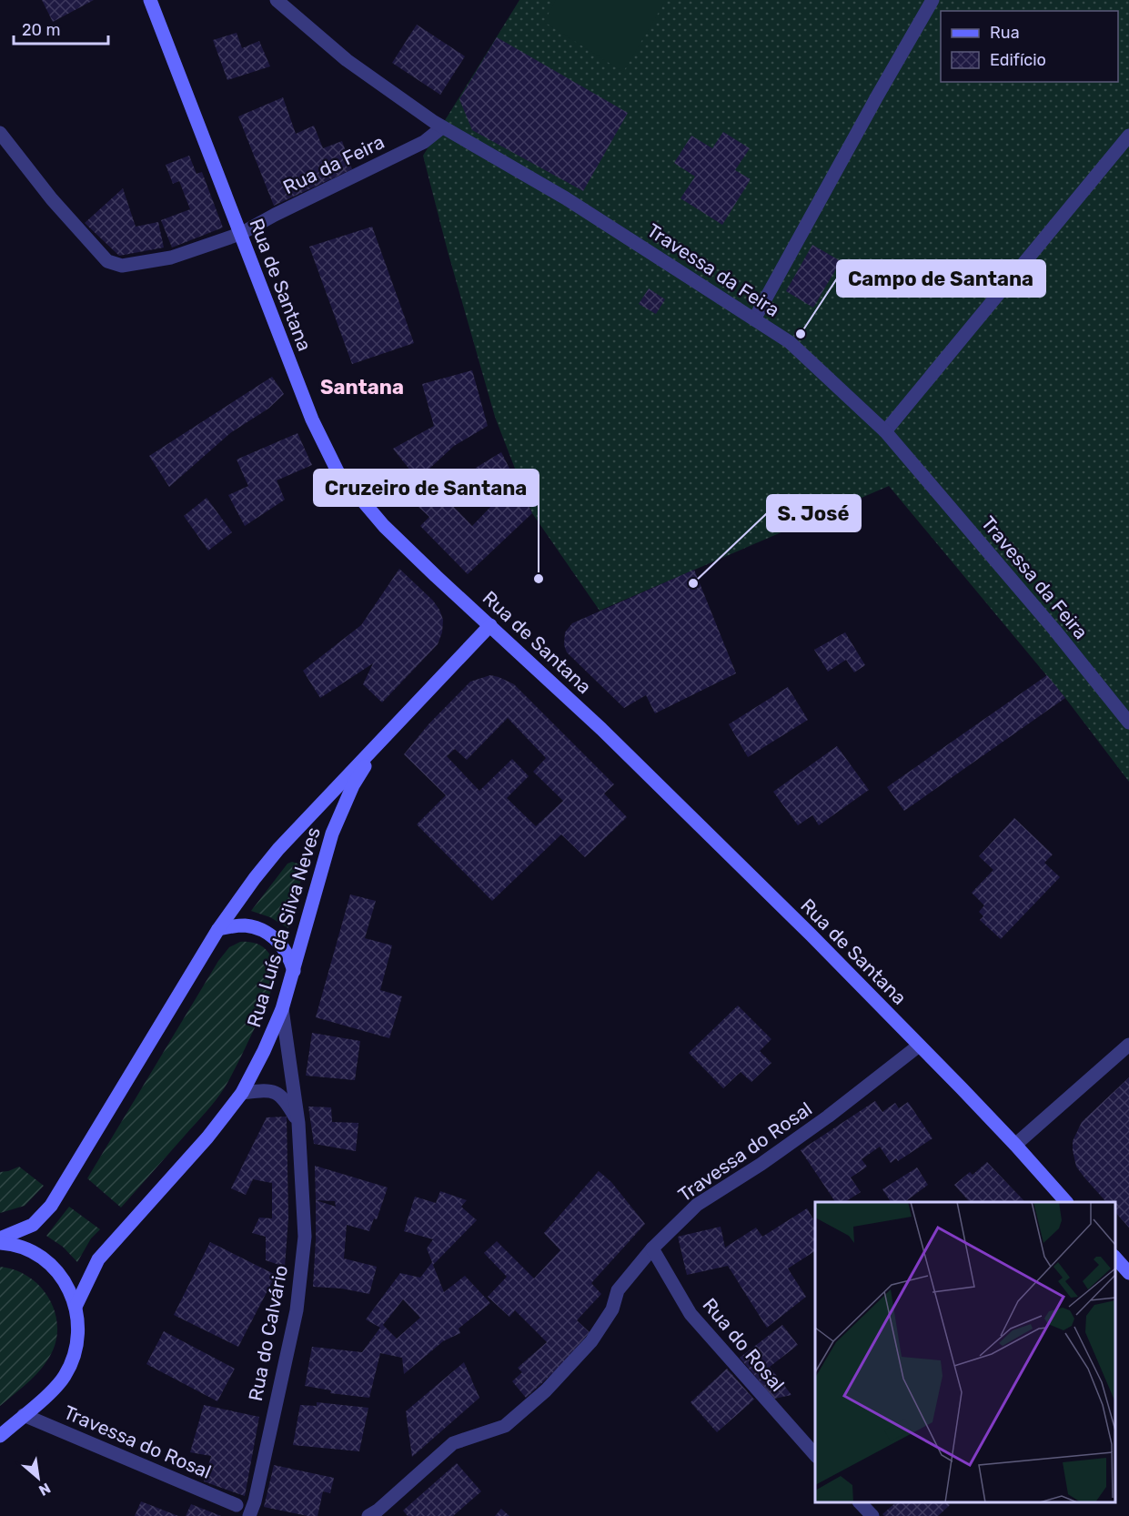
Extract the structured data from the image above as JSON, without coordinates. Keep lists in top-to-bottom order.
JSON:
{
  "streets": {
    "main road": ["Rua de Santana", "Rua Luís da Silva Neves"],
    "street": [
      "Rua da Feira",
      "Travessa da Feira",
      "Travessa do Rosal",
      "Rua do Calvário",
      "Rua do Rosal"
    ]
  },
  "crossings": [
    ["Rua da Feira", "Travessa da Feira"],
    ["Rua da Feira", "Rua de Santana"],
    ["Rua de Santana", "Rua Luís da Silva Neves"],
    ["Rua de Santana", "Travessa do Rosal"],
    ["Rua Luís da Silva Neves", "Rua do Calvário"],
    ["Travessa do Rosal", "Rua do Rosal"]
  ],
  "districts": ["Santana"],
  "places": ["Campo de Santana", "Cruzeiro de Santana", "S. José"],
  "legend": ["Rua", "Edifício"],
  "scale_bar": "20 m",
  "north": "bottom right"
}
